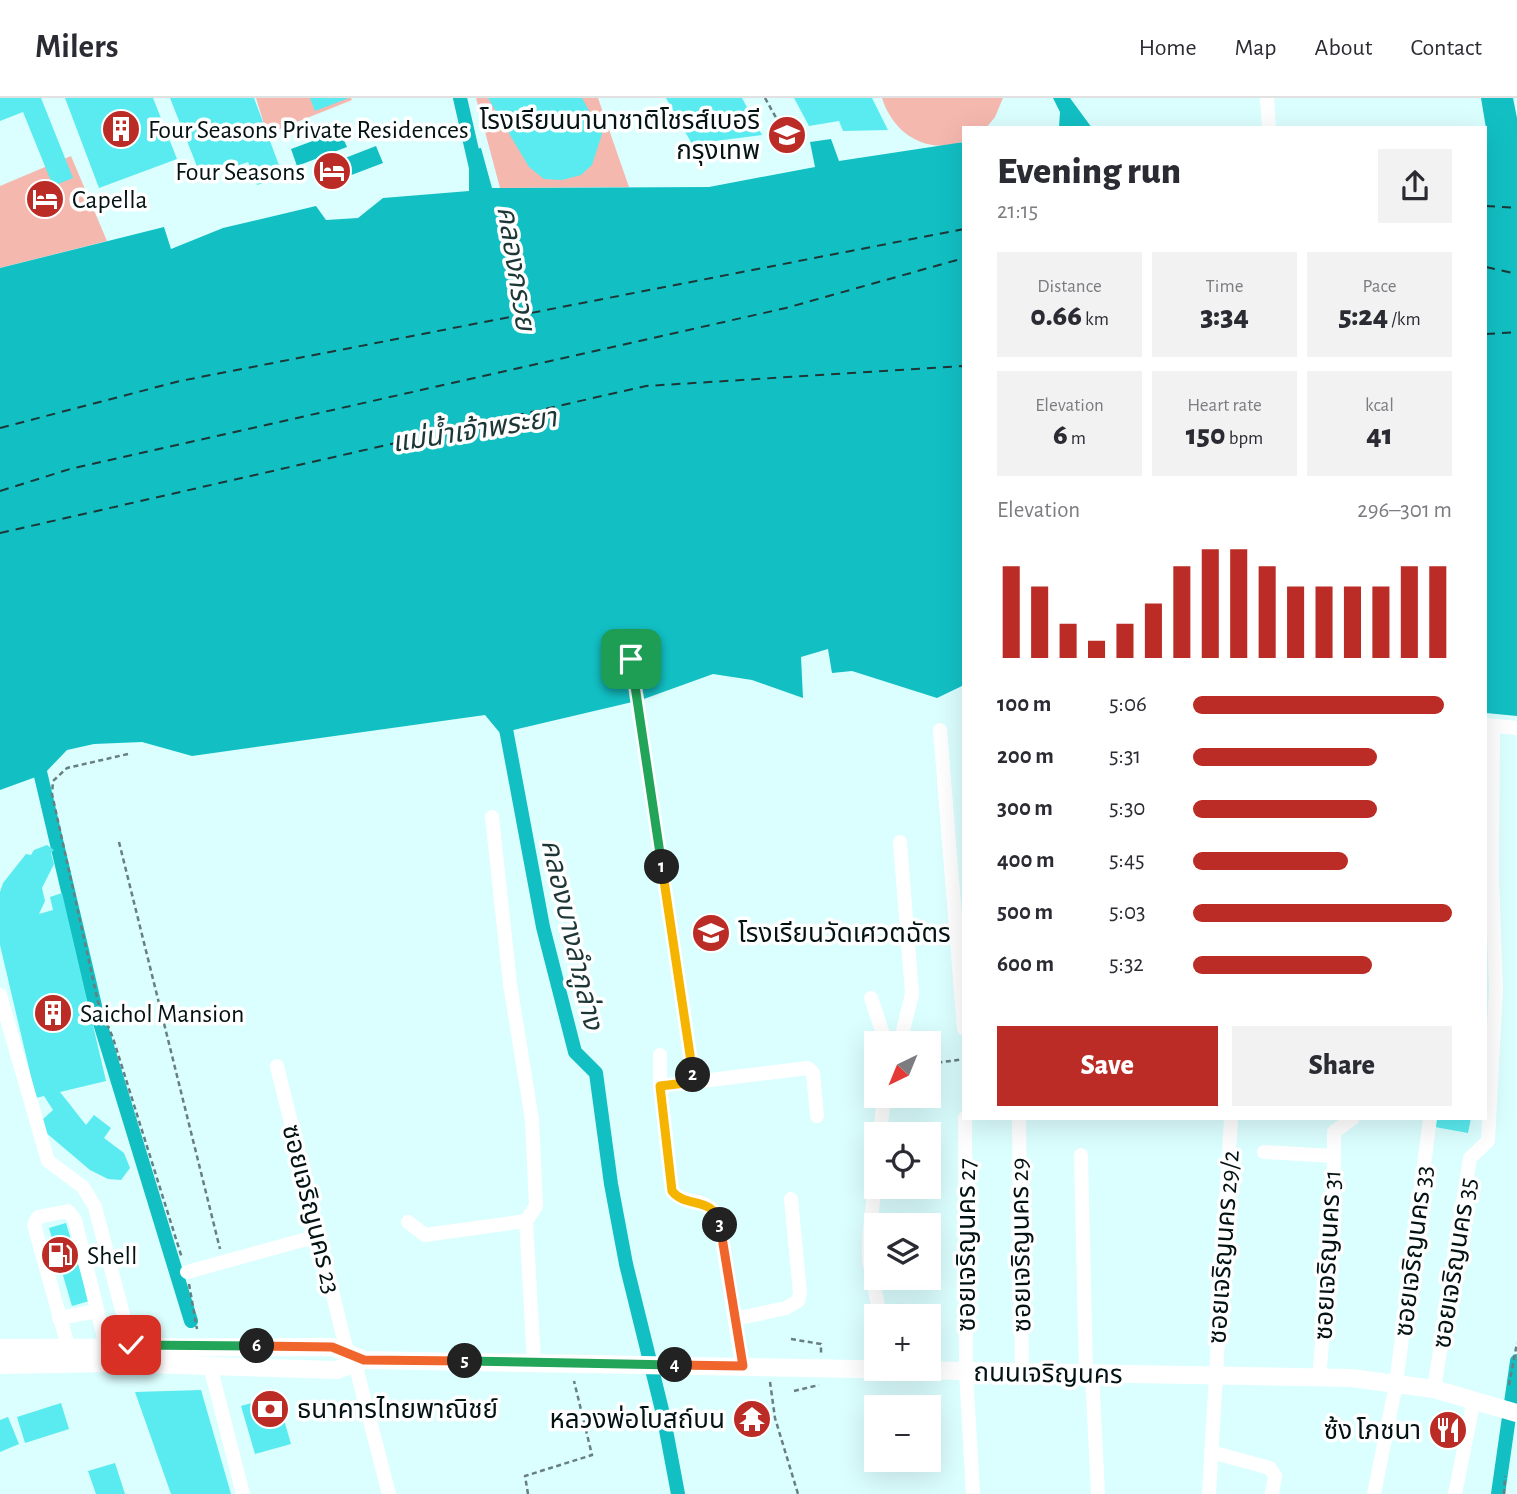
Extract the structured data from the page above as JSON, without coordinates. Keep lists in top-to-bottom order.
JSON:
{
  "streets": {
    "main road": ["ถนนเจริญนคร"],
    "street": [
      "ซอยเจริญนคร 23",
      "ซอยเจริญนคร 27",
      "ซอยเจริญนคร 29",
      "ซอยเจริญนคร 29/2",
      "ซอยเจริญนคร 33",
      "ซอยเจริญนคร 31",
      "ซอยเจริญนคร 35"
    ]
  },
  "crossings": [
    ["ซอยเจริญนคร 23", "ถนนเจริญนคร"],
    ["ซอยเจริญนคร 27", "ถนนเจริญนคร"],
    ["ซอยเจริญนคร 29", "ถนนเจริญนคร"],
    ["ซอยเจริญนคร 29/2", "ถนนเจริญนคร"],
    ["ซอยเจริญนคร 33", "ถนนเจริญนคร"],
    ["ซอยเจริญนคร 31", "ถนนเจริญนคร"],
    ["ซอยเจริญนคร 35", "ถนนเจริญนคร"]
  ],
  "water": ["คลองกรวย", "แม่น้ำเจ้าพระยา", "คลองบางลำภูล่าง"],
  "places": {
    "building": ["Four Seasons Private Residences", "Saichol Mansion"],
    "school or university": ["โรงเรียนนานาชาติโชรส์เบอรี กรุงเทพ", "โรงเรียนวัดเศวตฉัตร"],
    "hotel": ["Four Seasons", "Capella"],
    "fuel station": ["Shell"],
    "bank": ["ธนาคารไทยพาณิชย์"],
    "temple": ["หลวงพ่อโบสถ์บน"],
    "restaurant": ["ซ้ง โภชนา"]
  },
  "north": "bottom left",
  "page": {
    "header": "Milers",
    "nav": [
      "Home",
      "Map",
      "About",
      "Contact"
    ],
    "heading": ["Evening run", "21:15"],
    "stats": [
      ["Distance", "0.66 km"],
      ["Time", "3:34"],
      ["Pace", "5:24 /km"],
      ["Elevation", "6 m"],
      ["Heart rate", "150 bpm"],
      ["kcal", "41"]
    ],
    "chart": ["Elevation", "296–301 m"],
    "list": [
      {
        "name": "100 m",
        "note": "5:06"
      },
      {
        "name": "200 m",
        "note": "5:31"
      },
      {
        "name": "300 m",
        "note": "5:30"
      },
      {
        "name": "400 m",
        "note": "5:45"
      },
      {
        "name": "500 m",
        "note": "5:03"
      },
      {
        "name": "600 m",
        "note": "5:32"
      }
    ],
    "pins": [
      "1",
      "2",
      "3",
      "6",
      "5",
      "4"
    ],
    "buttons": ["Save", "Share"],
    "map_buttons": ["+", "−"]
  }
}
